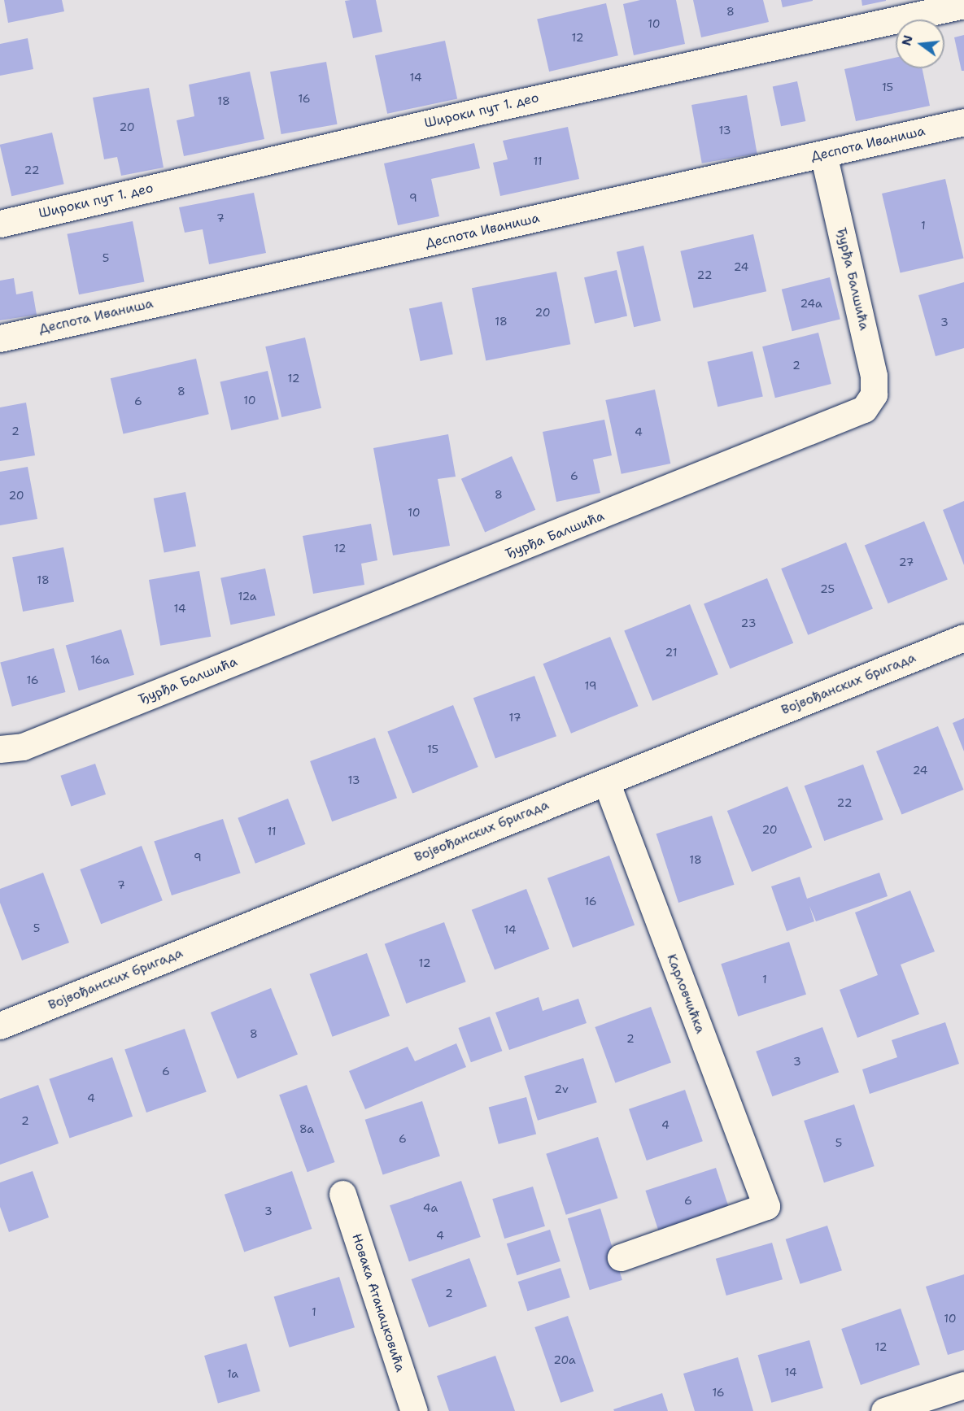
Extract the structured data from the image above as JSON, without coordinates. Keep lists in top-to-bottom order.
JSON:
{
  "streets": {
    "street": [
      "Широки пут 1. део",
      "Деспота Иваниша",
      "Ђурђа Балшића",
      "Војвођанских бригада",
      "Карловчићка",
      "Новака Атанацковића"
    ]
  },
  "crossings": [
    ["Деспота Иваниша", "Ђурђа Балшића"],
    ["Војвођанских бригада", "Карловчићка"]
  ],
  "house_numbers": [
    "8",
    "10",
    "12",
    "14",
    "15",
    "16",
    "18",
    "20",
    "13",
    "11",
    "22",
    "9",
    "7",
    "1",
    "5",
    "24",
    "22",
    "24a",
    "20",
    "18",
    "3",
    "2",
    "12",
    "8",
    "10",
    "6",
    "2",
    "4",
    "6",
    "8",
    "20",
    "10",
    "12",
    "27",
    "18",
    "25",
    "12a",
    "14",
    "23",
    "21",
    "16a",
    "16",
    "19",
    "17",
    "15",
    "24",
    "13",
    "22",
    "20",
    "11",
    "9",
    "18",
    "7",
    "16",
    "5",
    "14",
    "12",
    "1",
    "8",
    "2",
    "3",
    "6",
    "2v",
    "4",
    "2",
    "4",
    "8a",
    "6",
    "5",
    "6",
    "4a",
    "3",
    "4",
    "2",
    "1",
    "10",
    "12",
    "20a",
    "14",
    "1a",
    "16"
  ],
  "north": "left"
}
